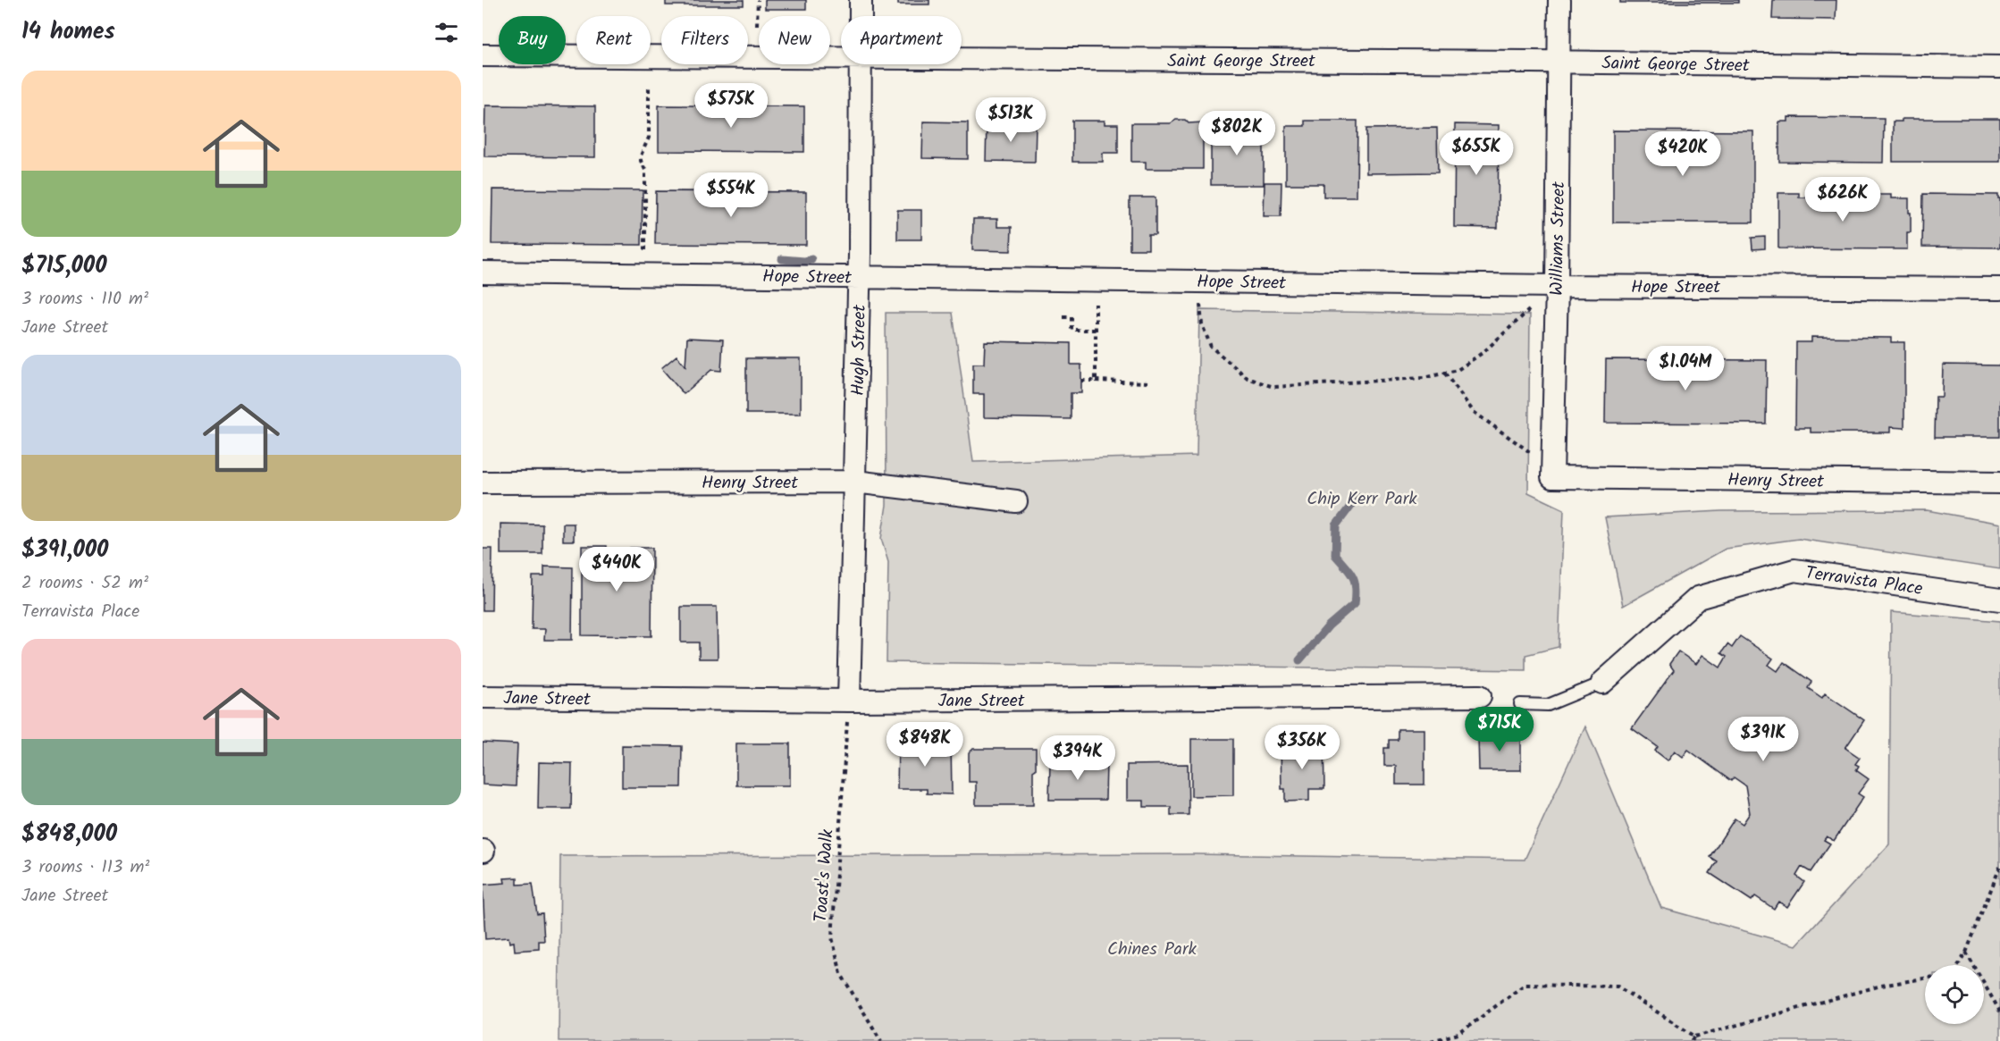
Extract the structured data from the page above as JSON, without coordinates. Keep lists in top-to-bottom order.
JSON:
{
  "streets": {
    "street": [
      "Saint George Street",
      "Williams Street",
      "Hope Street",
      "Hugh Street",
      "Henry Street",
      "Terravista Place",
      "Jane Street"
    ],
    "path": ["Toast's Walk"]
  },
  "crossings": [
    ["Saint George Street", "Williams Street"],
    ["Williams Street", "Hope Street"],
    ["Williams Street", "Henry Street"],
    ["Hope Street", "Hugh Street"],
    ["Hugh Street", "Henry Street"],
    ["Hugh Street", "Jane Street"],
    ["Hugh Street", "Toast's Walk"],
    ["Jane Street", "Toast's Walk"]
  ],
  "parks": ["Chip Kerr Park", "Chines Park"],
  "page": {
    "heading": "14 homes",
    "chip": [
      "Buy",
      "Rent",
      "Filters",
      "New",
      "Apartment"
    ],
    "list": [
      {
        "name": "$715,000",
        "note": "3 rooms · 110 m² · Jane Street"
      },
      {
        "name": "$391,000",
        "note": "2 rooms · 52 m² · Terravista Place"
      },
      {
        "name": "$848,000",
        "note": "3 rooms · 113 m² · Jane Street"
      }
    ],
    "price": [
      "$575K",
      "$513K",
      "$802K",
      "$655K",
      "$420K",
      "$554K",
      "$626K",
      "$1.04M",
      "$440K",
      "$715K",
      "$391K",
      "$848K",
      "$356K",
      "$394K"
    ]
  }
}
